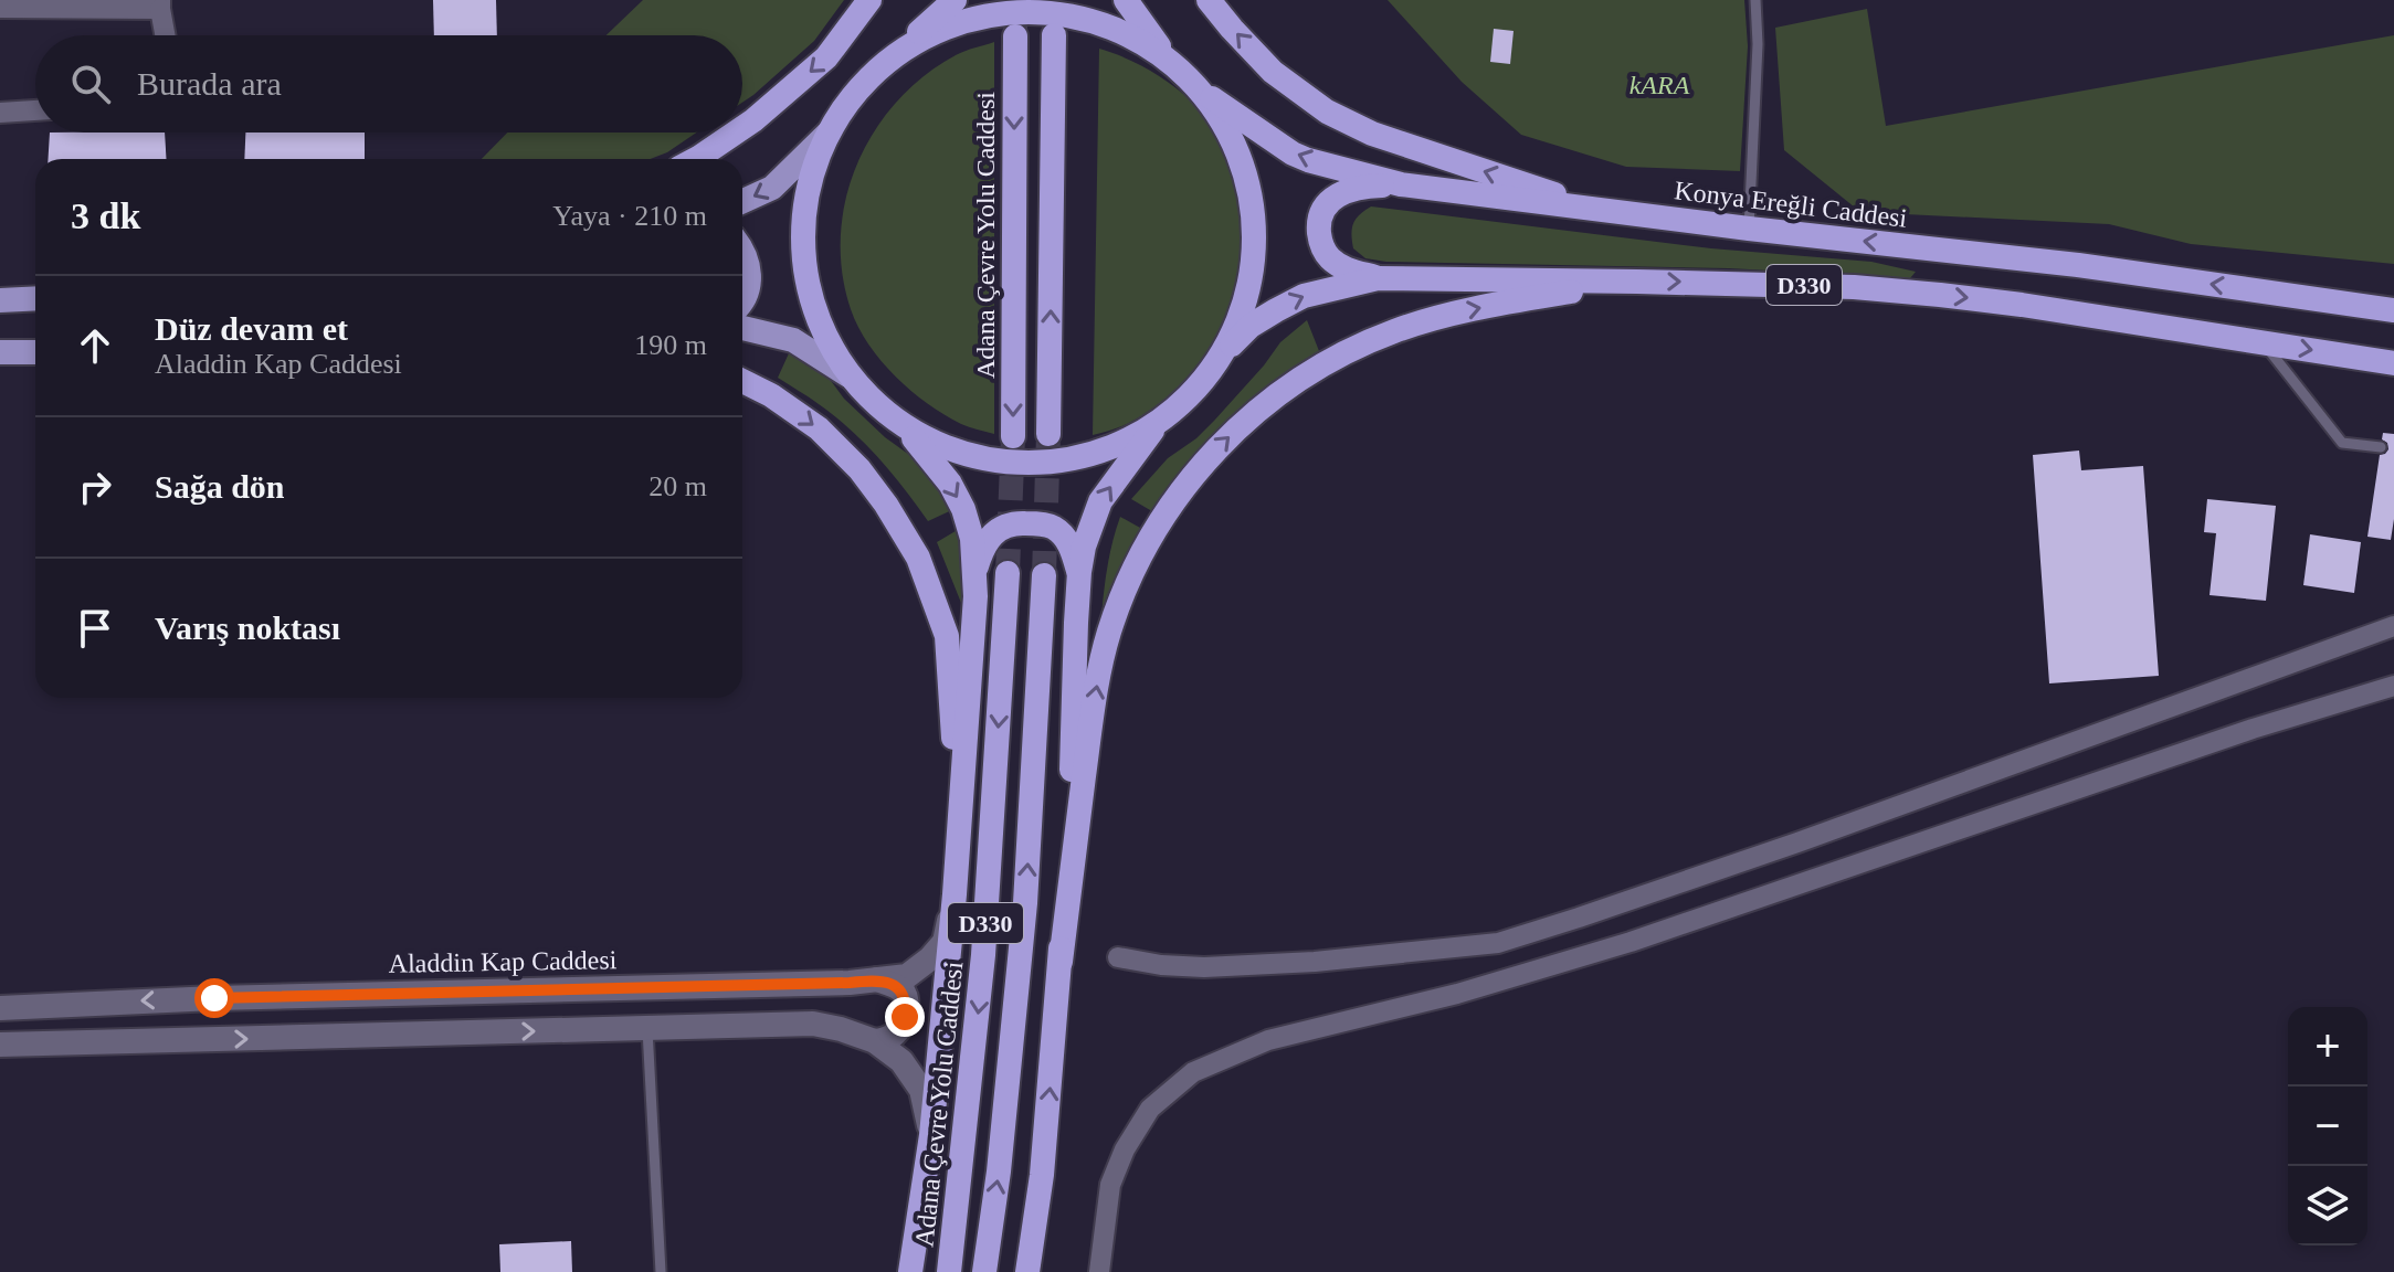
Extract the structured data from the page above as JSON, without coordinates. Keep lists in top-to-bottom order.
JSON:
{
  "streets": {
    "highway": ["Konya Ereğli Caddesi", "Adana Çevre Yolu Caddesi", "D330"],
    "street": ["Aladdin Kap Caddesi"]
  },
  "crossings": [
    ["Konya Ereğli Caddesi", "D330"]
  ],
  "parks": ["kARA"],
  "page": {
    "search": "Burada ara",
    "heading": ["3 dk", "Yaya · 210 m"],
    "list": [
      ["Düz devam et", "Aladdin Kap Caddesi", "190 m"],
      ["Sağa dön", "20 m"],
      "Varış noktası"
    ],
    "map_buttons": ["+", "−"]
  }
}
